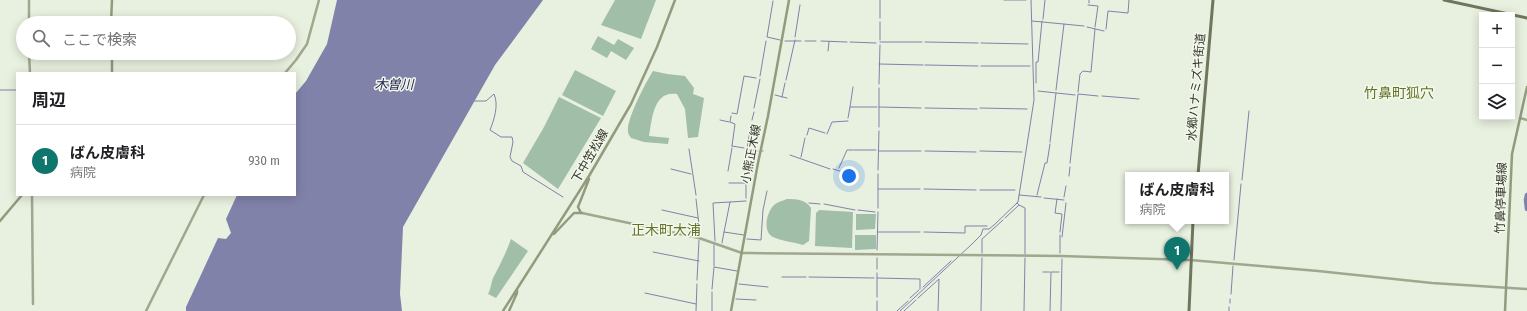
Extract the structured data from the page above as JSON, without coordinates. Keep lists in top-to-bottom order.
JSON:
{
  "streets": {
    "main road": [
      "水郷ハナミズキ街道",
      "小熊正木線",
      "下中笠松線",
      "竹鼻停車場線"
    ]
  },
  "districts": ["竹鼻町狐穴", "正木町大浦"],
  "water": ["木曽川"],
  "page": {
    "map_buttons": ["+", "−"],
    "search": "ここで検索",
    "heading": "周辺",
    "list": [
      {
        "mark": "1",
        "name": "ばん皮膚科",
        "note": "病院",
        "value": "930 m"
      }
    ],
    "popup": ["ばん皮膚科", "病院"],
    "pins": "1"
  }
}
